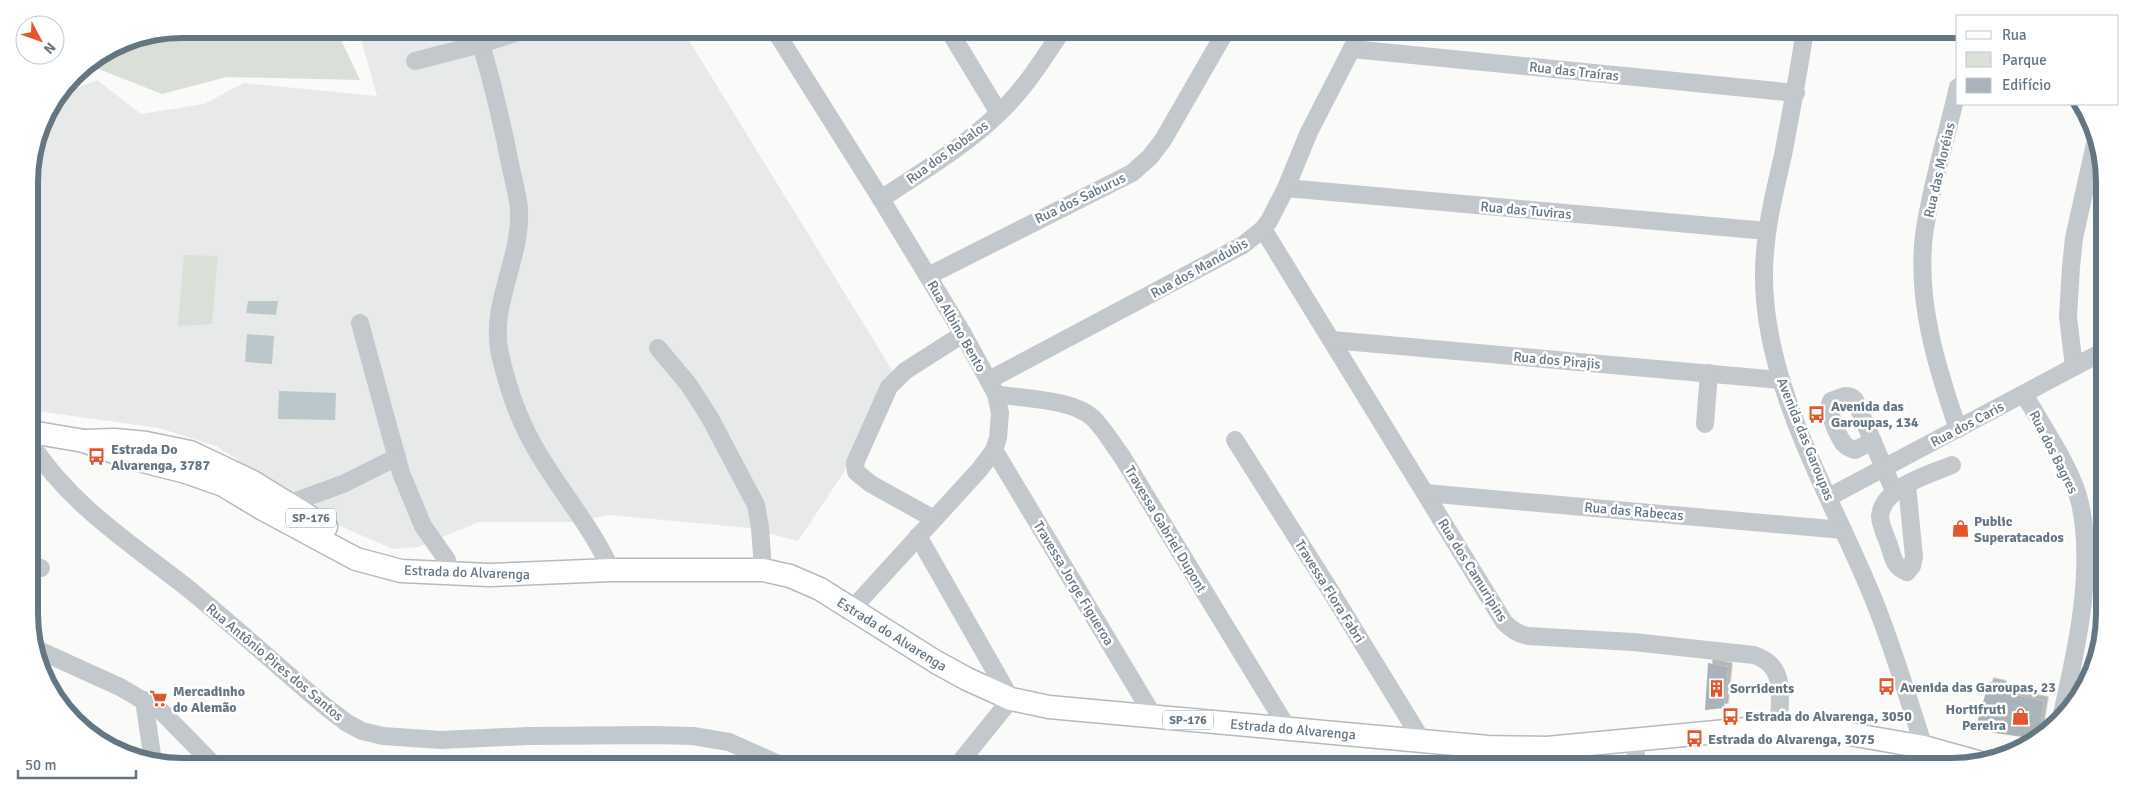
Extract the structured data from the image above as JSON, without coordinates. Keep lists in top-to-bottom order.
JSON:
{
  "streets": {
    "main road": ["SP-176", "Estrada do Alvarenga"],
    "street": [
      "Rua das Traíras",
      "Rua dos Robalos",
      "Rua das Moréias",
      "Rua dos Saburus",
      "Rua das Tuviras",
      "Rua dos Mandubis",
      "Rua Albino Bento",
      "Rua dos Pirajis",
      "Rua dos Caris",
      "Avenida das Garoupas",
      "Rua dos Bagres",
      "Rua das Rabecas",
      "Travessa Gabriel Dupont",
      "Rua dos Camuripins",
      "Travessa Jorge Figueroa",
      "Travessa Flora Fabri",
      "Rua Antônio Pires dos Santos"
    ]
  },
  "crossings": [
    ["Rua das Traíras", "Rua dos Mandubis"],
    ["Rua das Traíras", "Avenida das Garoupas"],
    ["Rua dos Robalos", "Rua Albino Bento"],
    ["Rua das Moréias", "Rua dos Caris"],
    ["Rua dos Saburus", "Rua Albino Bento"],
    ["Rua das Tuviras", "Rua dos Mandubis"],
    ["Rua das Tuviras", "Avenida das Garoupas"],
    ["Rua dos Mandubis", "Rua Albino Bento"],
    ["Rua dos Mandubis", "Travessa Gabriel Dupont"],
    ["Rua dos Mandubis", "Rua dos Camuripins"],
    ["Rua Albino Bento", "Travessa Gabriel Dupont"],
    ["Rua Albino Bento", "Estrada do Alvarenga"],
    ["Rua Albino Bento", "Travessa Jorge Figueroa"],
    ["Rua dos Pirajis", "Avenida das Garoupas"],
    ["Rua dos Pirajis", "Rua dos Camuripins"],
    ["Rua dos Caris", "Avenida das Garoupas"],
    ["Rua dos Caris", "Rua dos Bagres"],
    ["Avenida das Garoupas", "Rua das Rabecas"],
    ["Avenida das Garoupas", "Estrada do Alvarenga"],
    ["Rua das Rabecas", "Rua dos Camuripins"],
    ["Travessa Gabriel Dupont", "Estrada do Alvarenga"],
    ["Rua dos Camuripins", "Estrada do Alvarenga"],
    ["Estrada do Alvarenga", "Travessa Jorge Figueroa"],
    ["Estrada do Alvarenga", "Travessa Flora Fabri"]
  ],
  "places": {
    "bus stop": [
      "Avenida das Garoupas, 134",
      "Estrada Do Alvarenga, 3787",
      "Avenida das Garoupas, 23",
      "Estrada do Alvarenga, 3050",
      "Estrada do Alvarenga, 3075"
    ],
    "shop": ["Public Superatacados", "Hortifruti Pereira"],
    "building": ["Sorridents"],
    "supermarket": ["Mercadinho do Alemão"]
  },
  "legend": ["Rua", "Parque", "Edifício"],
  "scale_bar": "50 m",
  "north": "bottom right"
}
